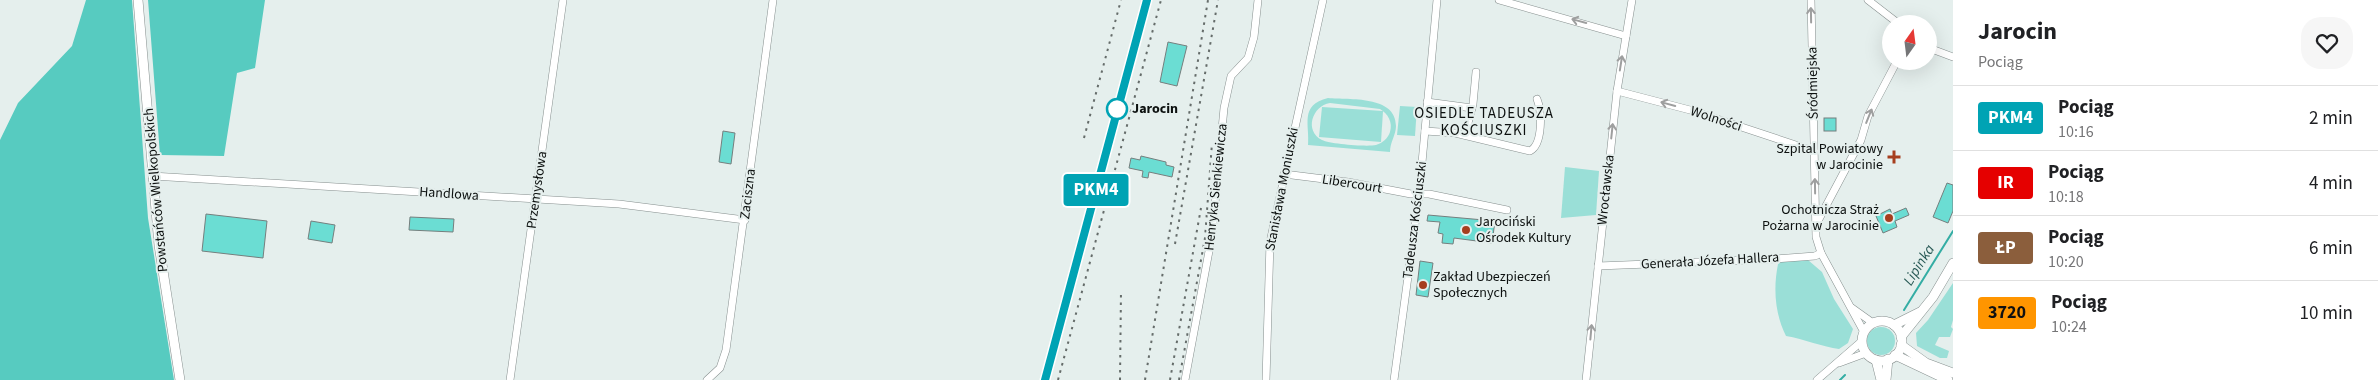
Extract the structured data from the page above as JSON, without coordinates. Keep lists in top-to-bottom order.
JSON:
{
  "streets": {
    "main road": ["Powstańców Wielkopolskich"],
    "street": [
      "Śródmiejska",
      "Wolności",
      "Libercourt",
      "Henryka Sienkiewicza",
      "Stanisława Moniuszki",
      "Przemysłowa",
      "Wrocławska",
      "Handlowa",
      "Zaciszna",
      "Tadeusza Kościuszki",
      "Generała Józefa Hallera"
    ]
  },
  "crossings": [
    ["Śródmiejska", "Wolności"],
    ["Śródmiejska", "Generała Józefa Hallera"],
    ["Wolności", "Wrocławska"],
    ["Libercourt", "Stanisława Moniuszki"],
    ["Libercourt", "Tadeusza Kościuszki"],
    ["Powstańców Wielkopolskich", "Handlowa"],
    ["Przemysłowa", "Handlowa"],
    ["Wrocławska", "Generała Józefa Hallera"],
    ["Handlowa", "Zaciszna"]
  ],
  "one_way": ["Śródmiejska", "Wolności", "Wrocławska"],
  "districts": ["OSIEDLE TADEUSZA KOŚCIUSZKI"],
  "water": ["Lipinka"],
  "places": {
    "other": [
      "Jarocin",
      "Ochotnicza Straż Pożarna w Jarocinie",
      "Jarociński Ośrodek Kultury",
      "Zakład Ubezpieczeń Społecznych"
    ],
    "health": ["Szpital Powiatowy w Jarocinie"]
  },
  "north": "top",
  "page": {
    "on_map": "PKM4",
    "heading": ["Jarocin", "Pociąg"],
    "list": [
      {
        "mark": "PKM4",
        "name": "Pociąg",
        "note": "10:16",
        "value": "2 min"
      },
      {
        "mark": "IR",
        "name": "Pociąg",
        "note": "10:18",
        "value": "4 min"
      },
      {
        "mark": "ŁP",
        "name": "Pociąg",
        "note": "10:20",
        "value": "6 min"
      },
      {
        "mark": "3720",
        "name": "Pociąg",
        "note": "10:24",
        "value": "10 min"
      }
    ]
  }
}
